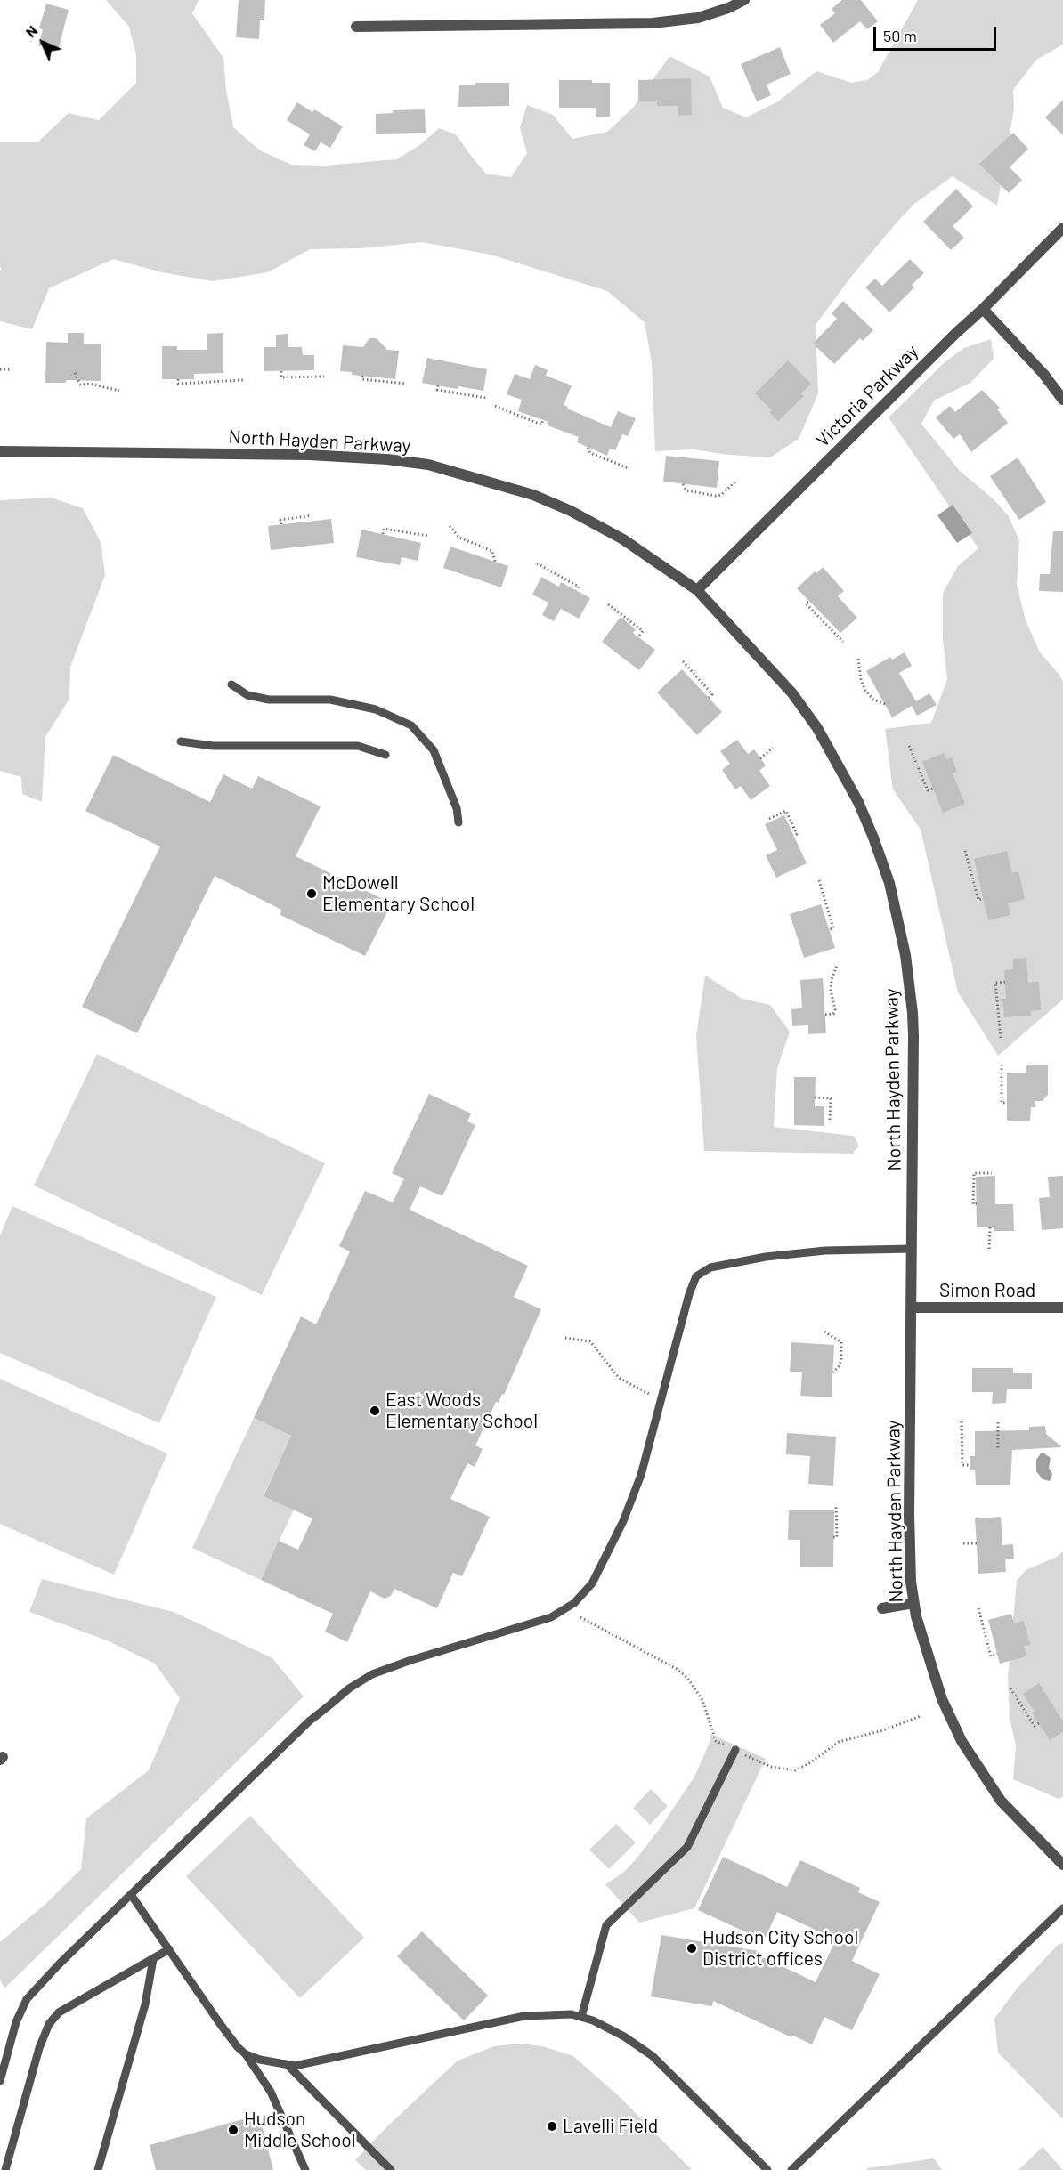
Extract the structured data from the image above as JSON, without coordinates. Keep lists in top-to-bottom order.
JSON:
{
  "streets": {
    "street": ["Victoria Parkway", "North Hayden Parkway", "Simon Road"]
  },
  "crossings": [
    ["Victoria Parkway", "North Hayden Parkway"],
    ["North Hayden Parkway", "Simon Road"]
  ],
  "places": [
    "McDowell Elementary School",
    "East Woods Elementary School",
    "Hudson City School District offices",
    "Lavelli Field",
    "Hudson Middle School"
  ],
  "scale_bar": "50 m",
  "north": "top left"
}
